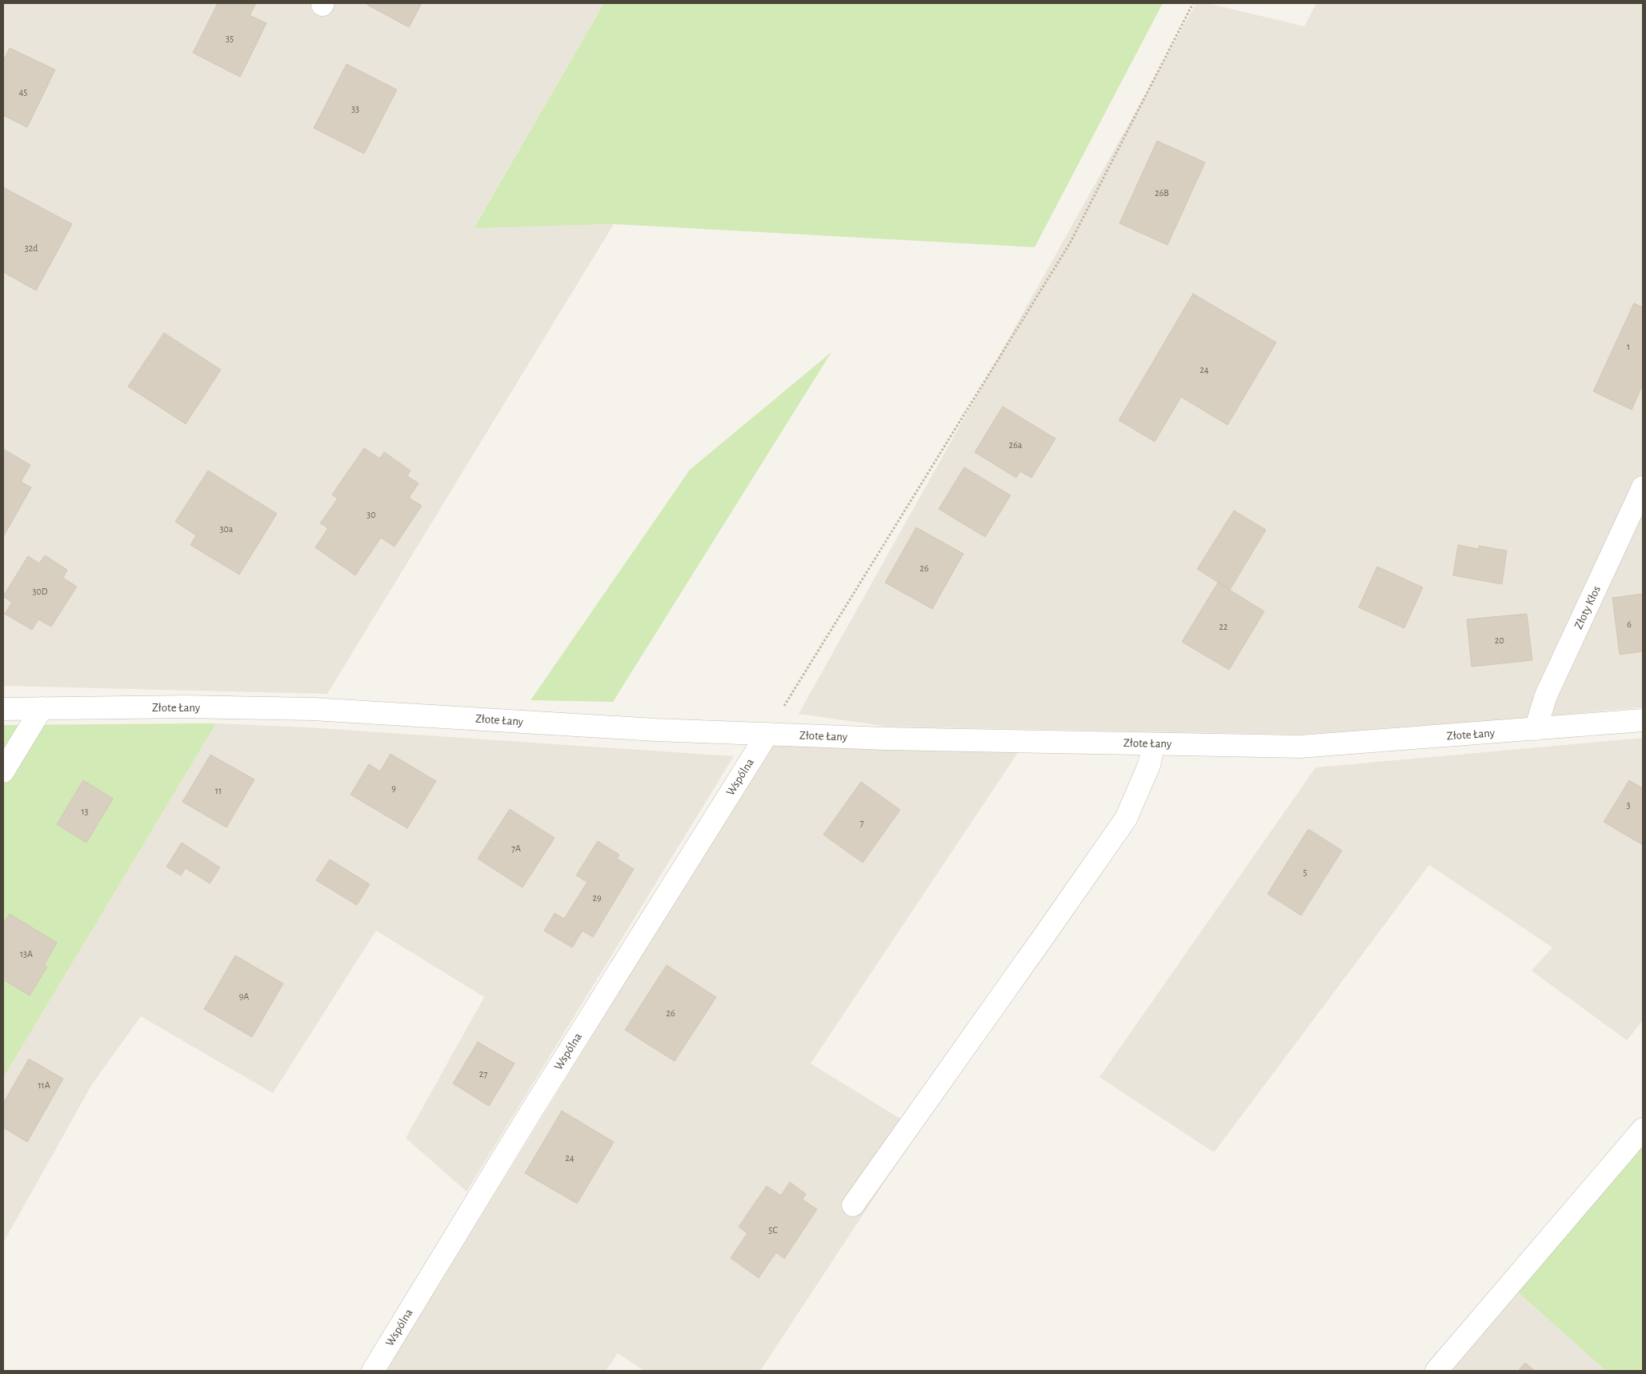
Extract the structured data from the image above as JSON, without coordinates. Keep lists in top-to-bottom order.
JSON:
{
  "streets": {
    "street": ["Złoty Kłos", "Złote Łany", "Wspólna"]
  },
  "crossings": [
    ["Złoty Kłos", "Złote Łany"],
    ["Złote Łany", "Wspólna"]
  ],
  "house_numbers": [
    "35",
    "45",
    "33",
    "26B",
    "32d",
    "1",
    "24",
    "26a",
    "30",
    "30a",
    "26",
    "30D",
    "6",
    "22",
    "20",
    "9",
    "11",
    "3",
    "13",
    "7",
    "7A",
    "5",
    "29",
    "13A",
    "9A",
    "26",
    "27",
    "11A",
    "24",
    "5C"
  ]
}
